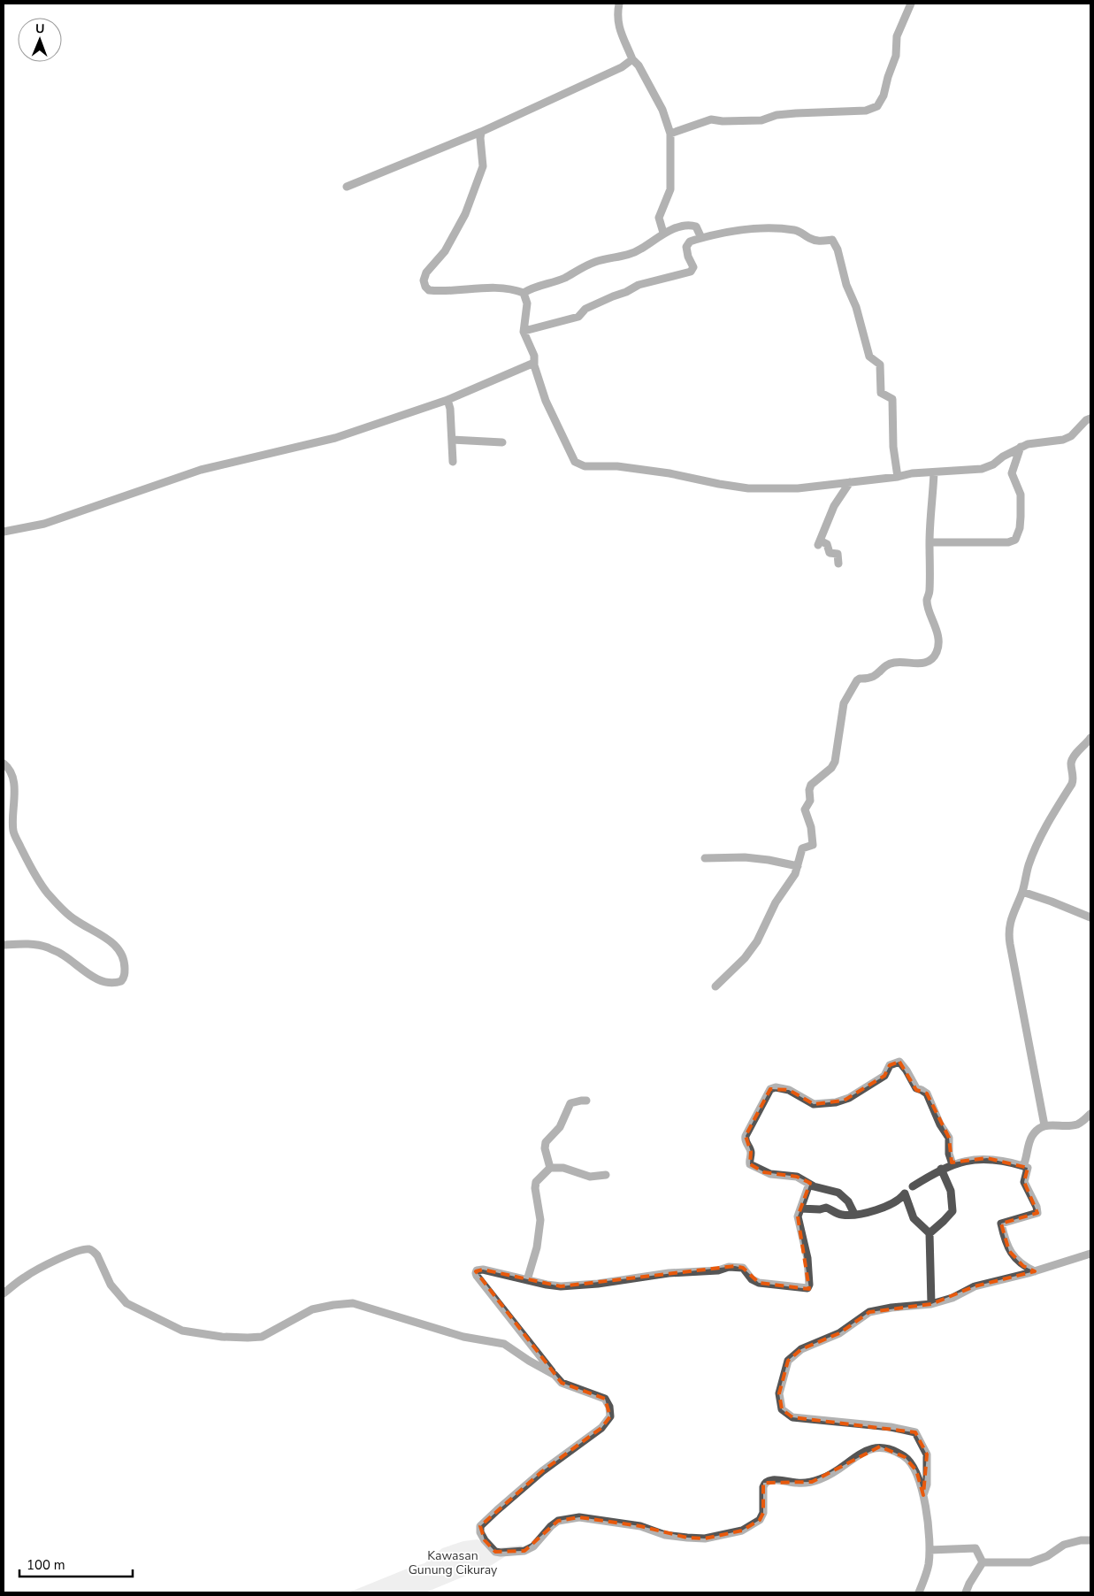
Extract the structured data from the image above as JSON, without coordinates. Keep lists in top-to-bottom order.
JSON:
{
  "parks": ["Kawasan Gunung Cikuray"],
  "scale_bar": "100 m",
  "north": "top"
}
